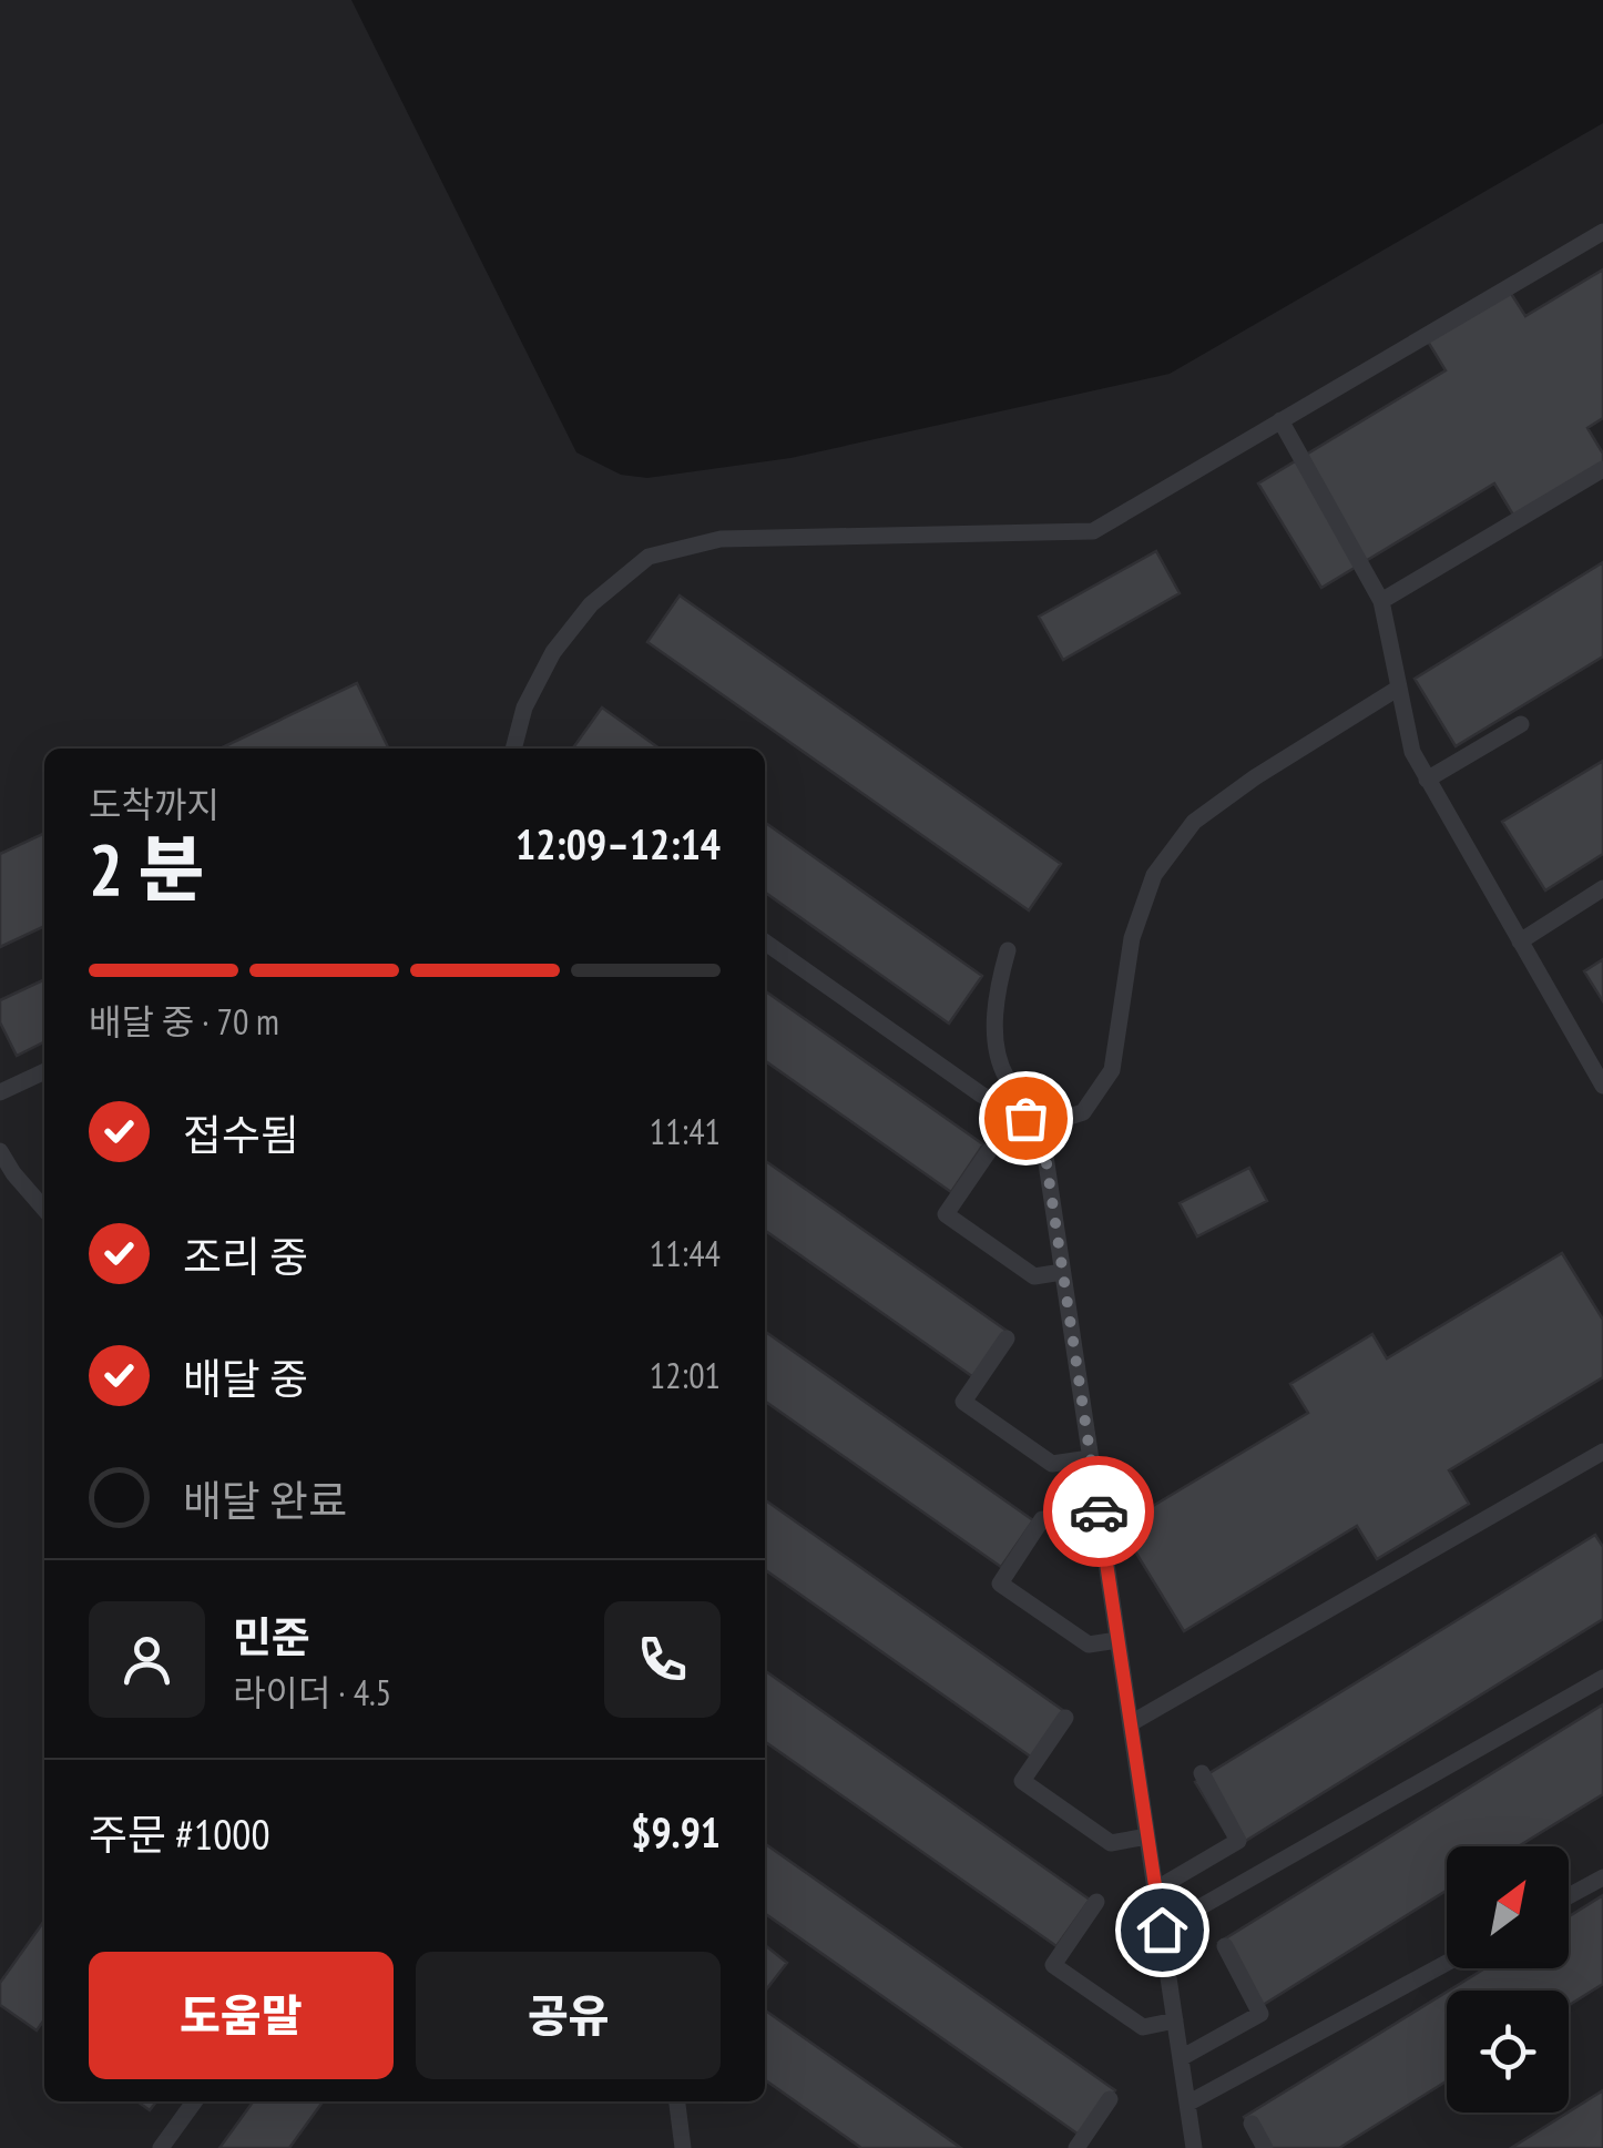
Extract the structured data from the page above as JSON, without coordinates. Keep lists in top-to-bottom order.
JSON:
{
  "north": "top right",
  "page": {
    "heading": ["2 분", "도착까지", "12:09–12:14"],
    "panel": [
      "민준",
      "라이더 · 4.5",
      "주문 #1000",
      "$9.91"
    ],
    "bar": "배달 중 · 70 m",
    "list": [
      ["접수됨", "11:41"],
      ["조리 중", "11:44"],
      ["배달 중", "12:01"],
      "배달 완료"
    ],
    "buttons": ["도움말", "공유"]
  }
}
